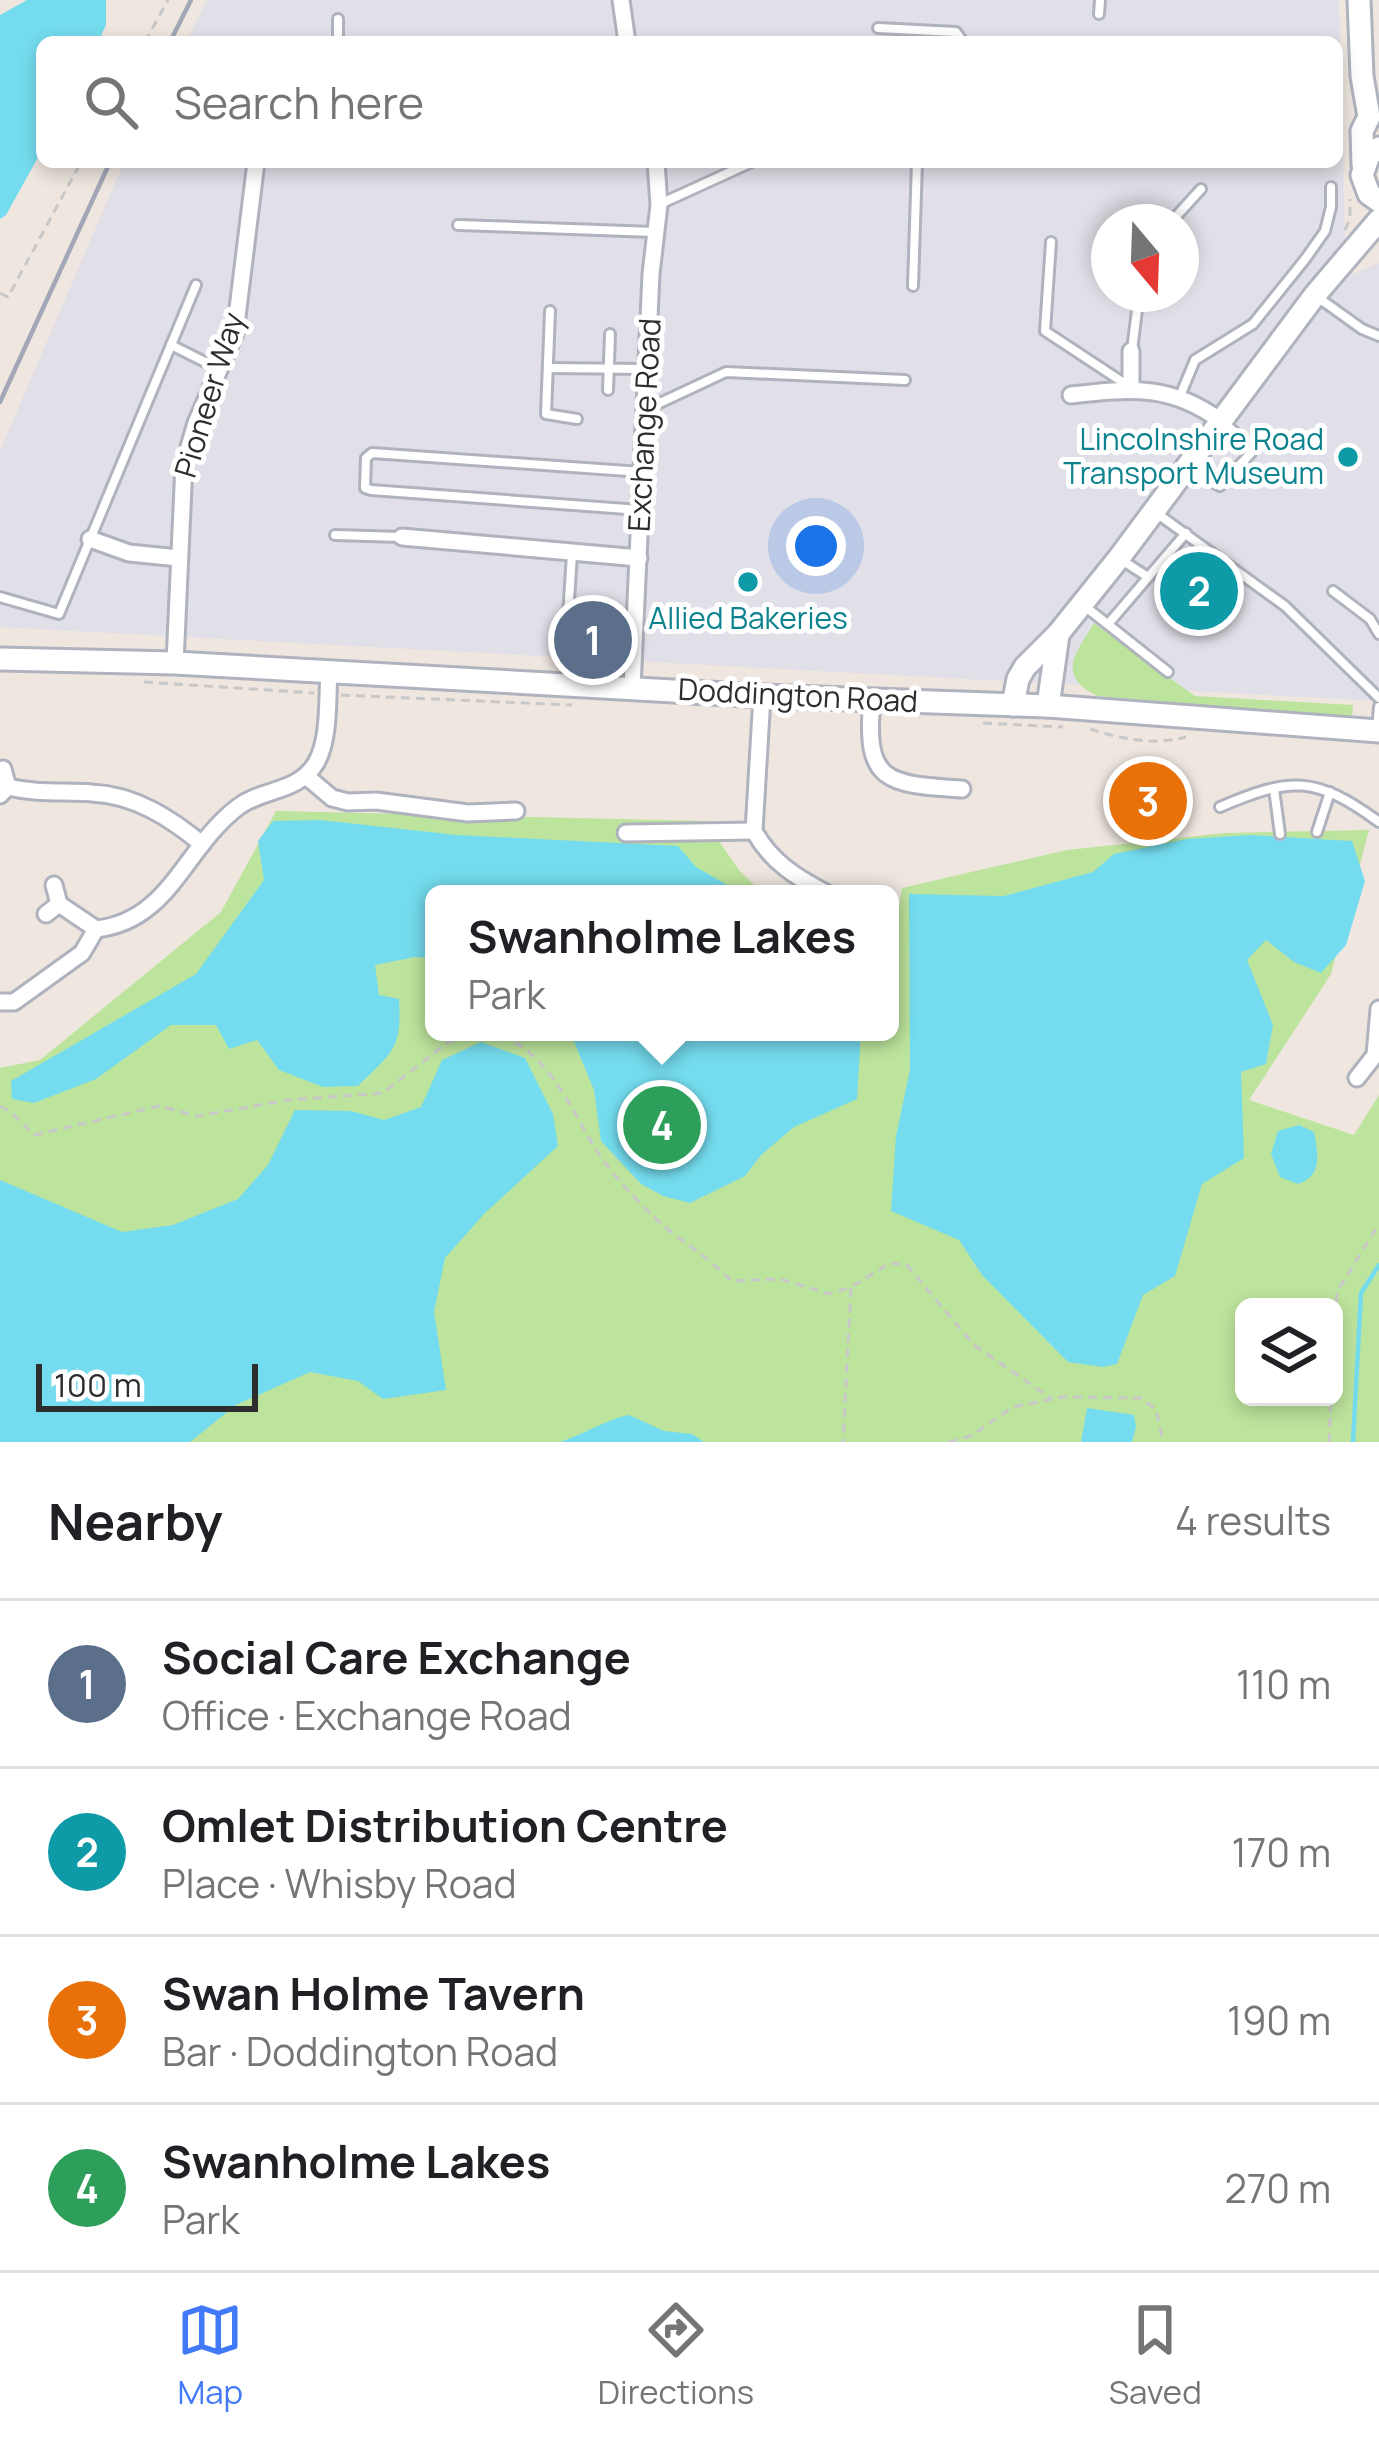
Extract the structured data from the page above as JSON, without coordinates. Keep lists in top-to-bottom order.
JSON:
{
  "streets": {
    "main road": ["Doddington Road"],
    "street": ["Pioneer Way", "Exchange Road"]
  },
  "crossings": [
    ["Pioneer Way", "Doddington Road"],
    ["Exchange Road", "Doddington Road"]
  ],
  "places": ["Lincolnshire Road Transport Museum", "Allied Bakeries"],
  "scale_bar": "100 m",
  "north": "bottom",
  "page": {
    "search": "Search here",
    "pins": [
      "2",
      "1",
      "3",
      "4"
    ],
    "popup": ["Swanholme Lakes", "Park"],
    "scale": "100 m",
    "heading": ["Nearby", "4 results"],
    "list": [
      {
        "mark": "1",
        "name": "Social Care Exchange",
        "note": "Office · Exchange Road",
        "value": "110 m"
      },
      {
        "mark": "2",
        "name": "Omlet Distribution Centre",
        "note": "Place · Whisby Road",
        "value": "170 m"
      },
      {
        "mark": "3",
        "name": "Swan Holme Tavern",
        "note": "Bar · Doddington Road",
        "value": "190 m"
      },
      {
        "mark": "4",
        "name": "Swanholme Lakes",
        "note": "Park",
        "value": "270 m"
      }
    ],
    "nav": ["Map", "Directions", "Saved"]
  }
}
